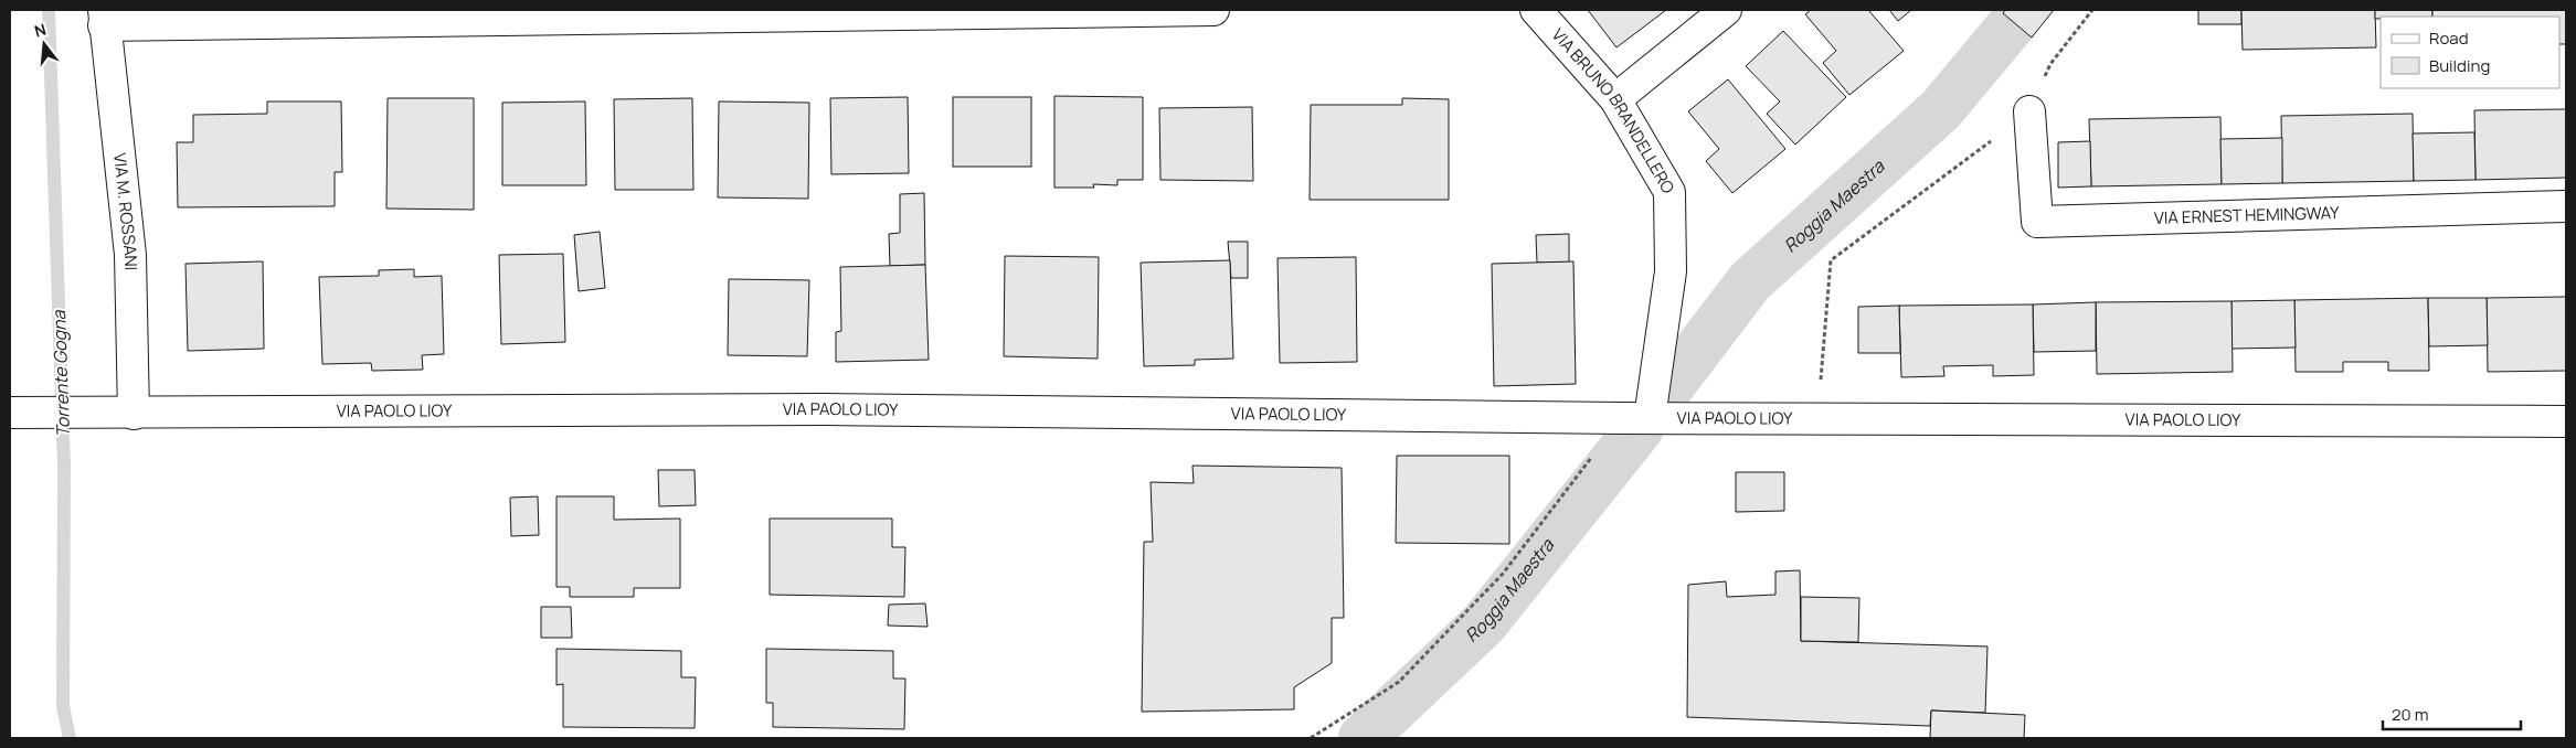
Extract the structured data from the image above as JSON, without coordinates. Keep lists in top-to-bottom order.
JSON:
{
  "streets": {
    "street": [
      "VIA BRUNO BRANDELLERO",
      "VIA M. ROSSANI",
      "VIA ERNEST HEMINGWAY",
      "VIA PAOLO LIOY"
    ]
  },
  "crossings": [
    ["VIA BRUNO BRANDELLERO", "VIA PAOLO LIOY"],
    ["VIA M. ROSSANI", "VIA PAOLO LIOY"]
  ],
  "water": ["Roggia Maestra", "Torrente Gogna"],
  "legend": ["Road", "Building"],
  "scale_bar": "20 m",
  "north": "top"
}
